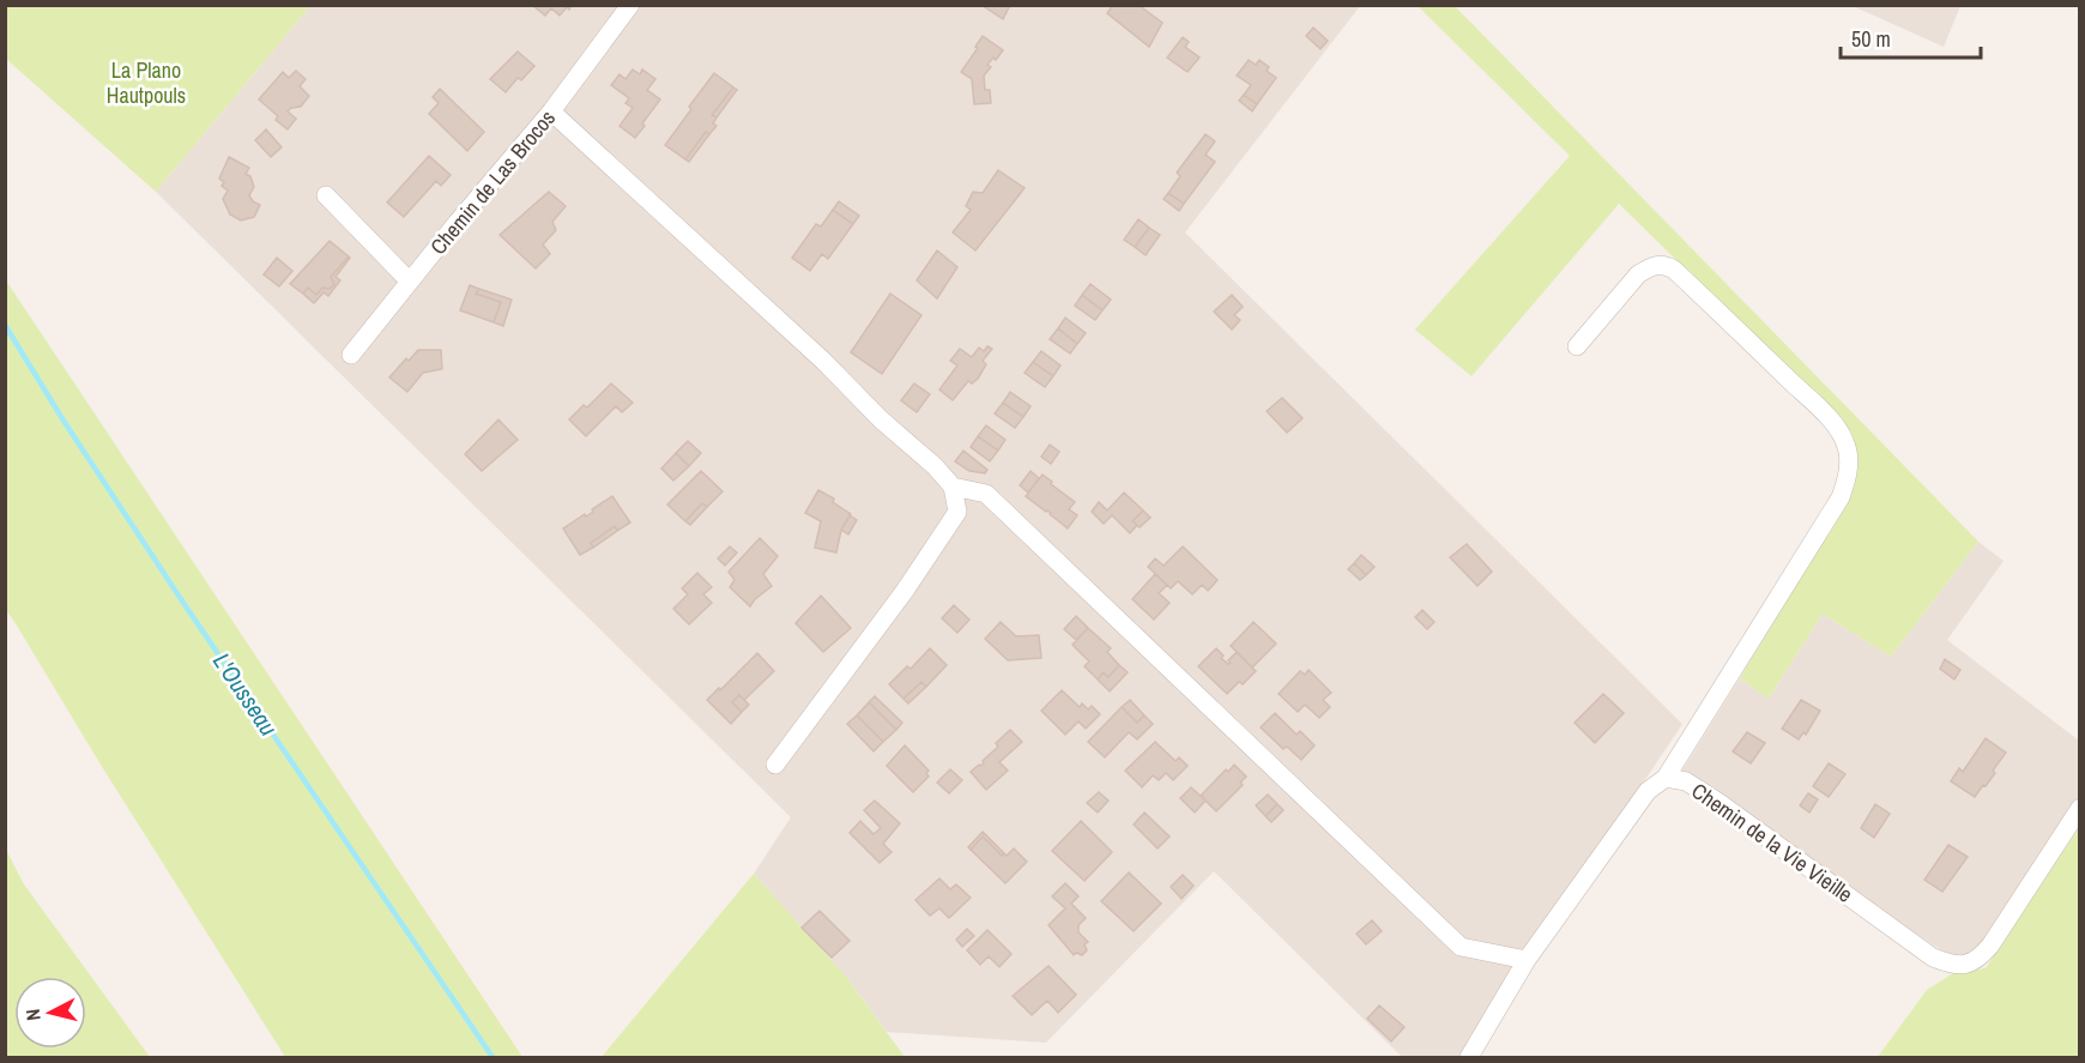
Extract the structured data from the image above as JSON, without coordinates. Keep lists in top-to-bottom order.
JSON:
{
  "streets": {
    "street": ["Chemin de Las Brocos", "Chemin de la Vie Vieille"]
  },
  "water": ["L'Ousseau"],
  "parks": ["La Plano Hautpouls"],
  "scale_bar": "50 m",
  "north": "left"
}
